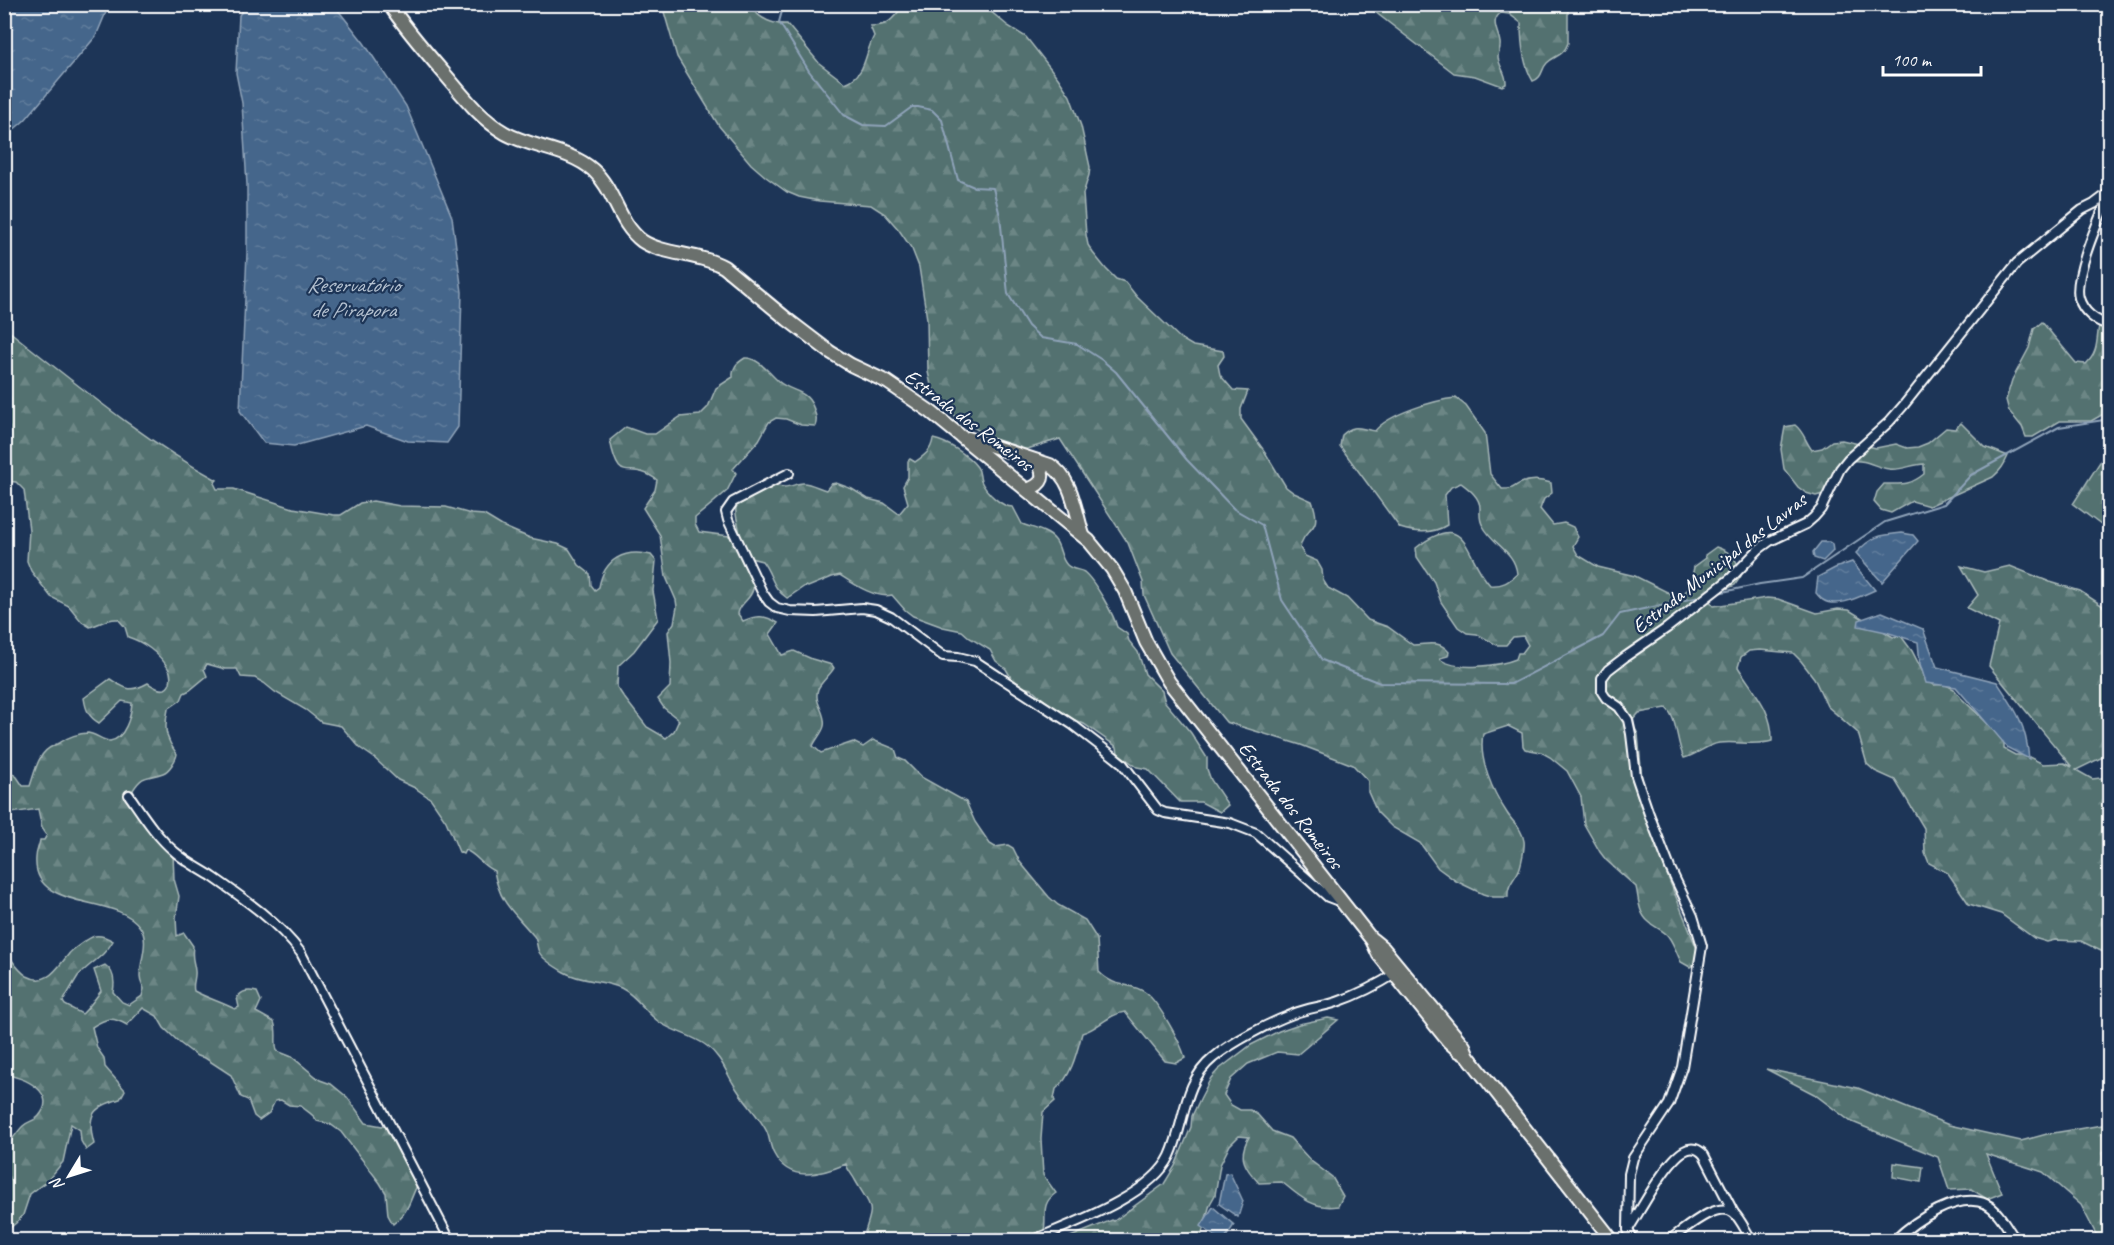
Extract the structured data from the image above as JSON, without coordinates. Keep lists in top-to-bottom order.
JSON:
{
  "streets": {
    "main road": ["Estrada dos Romeiros"],
    "street": ["Estrada Municipal das Lavras"]
  },
  "water": ["Reservatório de Pirapora"],
  "scale_bar": "100 m",
  "north": "bottom left"
}
